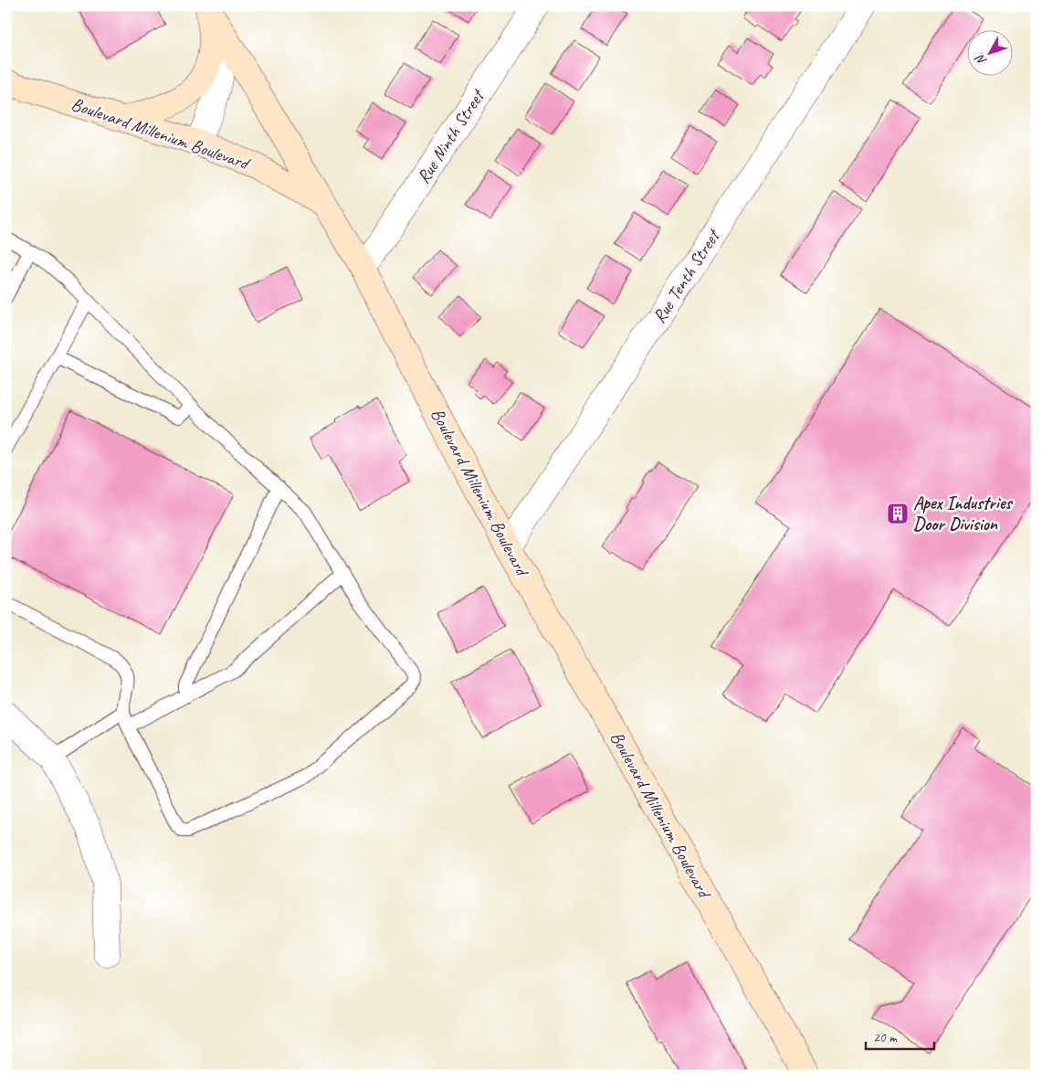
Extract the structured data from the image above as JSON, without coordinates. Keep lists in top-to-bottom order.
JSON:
{
  "streets": {
    "main road": ["Boulevard Millenium Boulevard"],
    "street": ["Rue Ninth Street", "Rue Tenth Street"]
  },
  "crossings": [
    ["Boulevard Millenium Boulevard", "Rue Ninth Street"],
    ["Boulevard Millenium Boulevard", "Rue Tenth Street"]
  ],
  "places": {
    "building": ["Apex Industries Door Division"]
  },
  "scale_bar": "20 m",
  "north": "bottom left"
}
